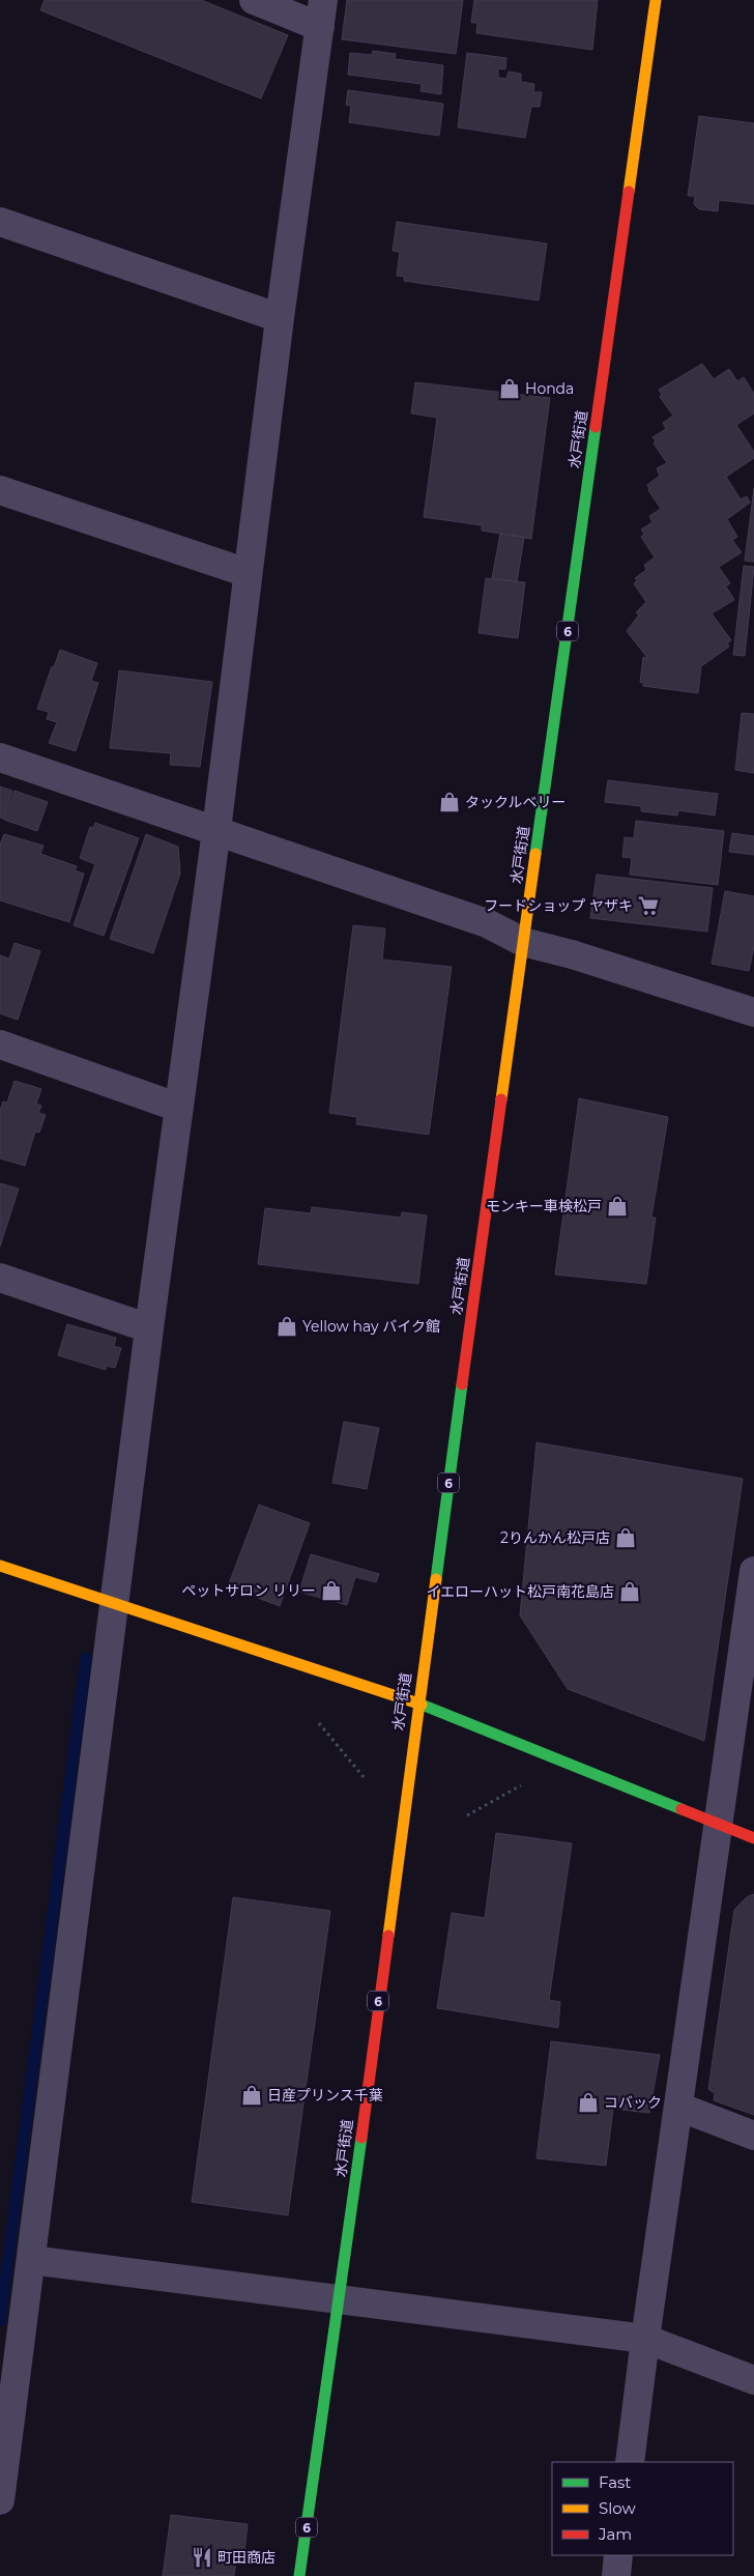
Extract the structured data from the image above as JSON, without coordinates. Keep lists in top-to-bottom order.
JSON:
{
  "streets": {
    "main road": ["水戸街道", "6"]
  },
  "places": {
    "shop": [
      "Honda",
      "タックルベリー",
      "モンキー車検松戸",
      "Yellow hay バイク館",
      "2りんかん松戸店",
      "ペットサロン リリー",
      "イエローハット松戸南花島店",
      "日産プリンス千葉",
      "コバック"
    ],
    "supermarket": ["フードショップ ヤザキ"],
    "restaurant": ["町田商店"]
  },
  "legend": ["Fast", "Slow", "Jam"]
}
